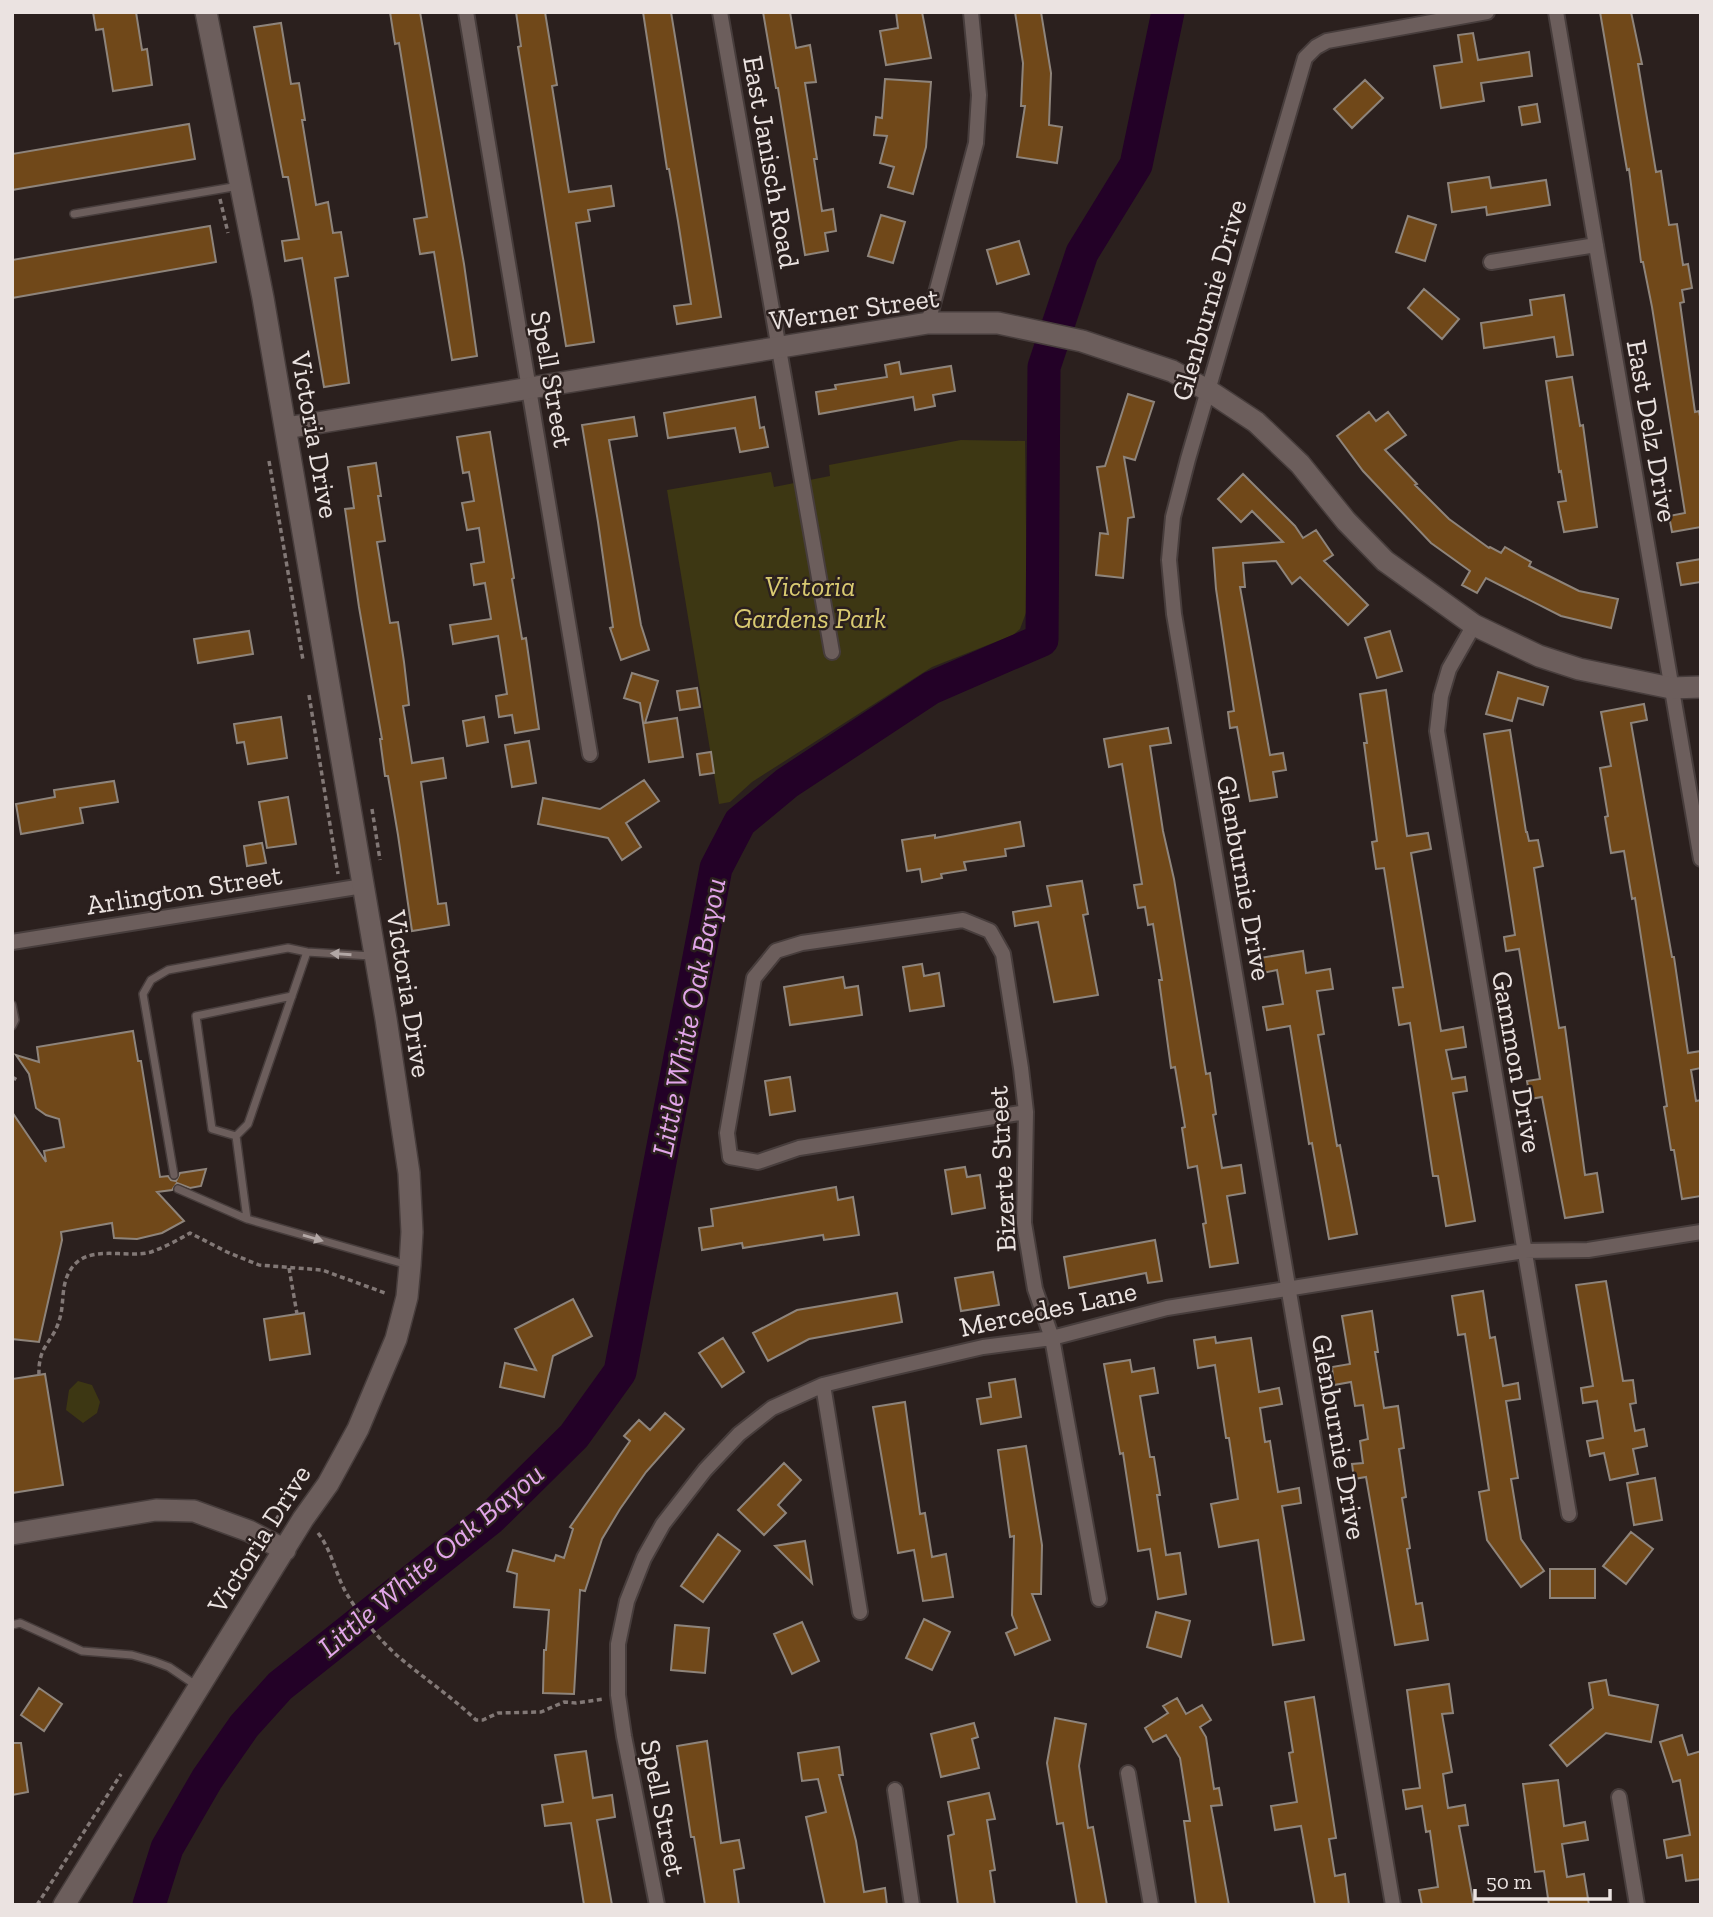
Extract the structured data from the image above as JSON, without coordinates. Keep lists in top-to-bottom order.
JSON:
{
  "streets": {
    "street": [
      "East Janisch Road",
      "Glenburnie Drive",
      "Werner Street",
      "Spell Street",
      "East Delz Drive",
      "Victoria Drive",
      "Arlington Street",
      "Gammon Drive",
      "Bizerte Street",
      "Mercedes Lane"
    ]
  },
  "crossings": [
    ["East Janisch Road", "Werner Street"],
    ["Glenburnie Drive", "Werner Street"],
    ["Glenburnie Drive", "Mercedes Lane"],
    ["Werner Street", "Spell Street"],
    ["Werner Street", "East Delz Drive"],
    ["Werner Street", "Victoria Drive"],
    ["Werner Street", "Gammon Drive"],
    ["Spell Street", "Mercedes Lane"],
    ["Victoria Drive", "Arlington Street"],
    ["Gammon Drive", "Mercedes Lane"],
    ["Bizerte Street", "Mercedes Lane"]
  ],
  "water": ["Little White Oak Bayou"],
  "parks": ["Victoria Gardens Park"],
  "scale_bar": "50 m"
}
